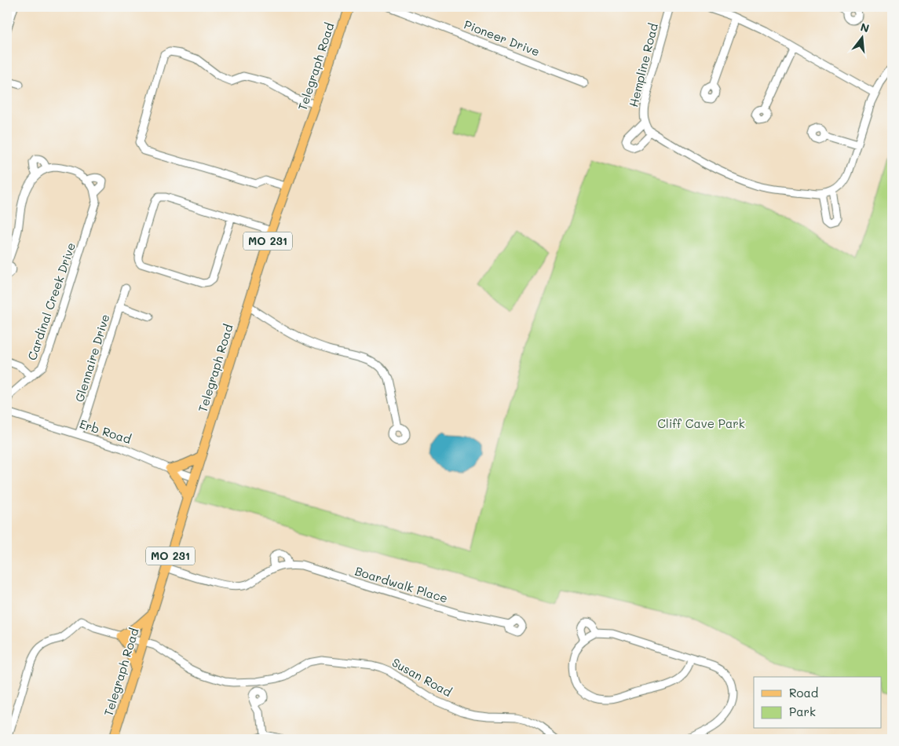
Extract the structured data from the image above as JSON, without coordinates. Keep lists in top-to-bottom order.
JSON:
{
  "streets": {
    "main road": ["Telegraph Road", "MO 231"],
    "street": [
      "Pioneer Drive",
      "Hempline Road",
      "Cardinal Creek Drive",
      "Glennaire Drive",
      "Erb Road",
      "Boardwalk Place",
      "Susan Road"
    ]
  },
  "crossings": [
    ["Telegraph Road", "Erb Road"],
    ["Telegraph Road", "Boardwalk Place"],
    ["Telegraph Road", "Susan Road"],
    ["Glennaire Drive", "Erb Road"]
  ],
  "parks": ["Cliff Cave Park"],
  "legend": ["Road", "Park"],
  "north": "top"
}
